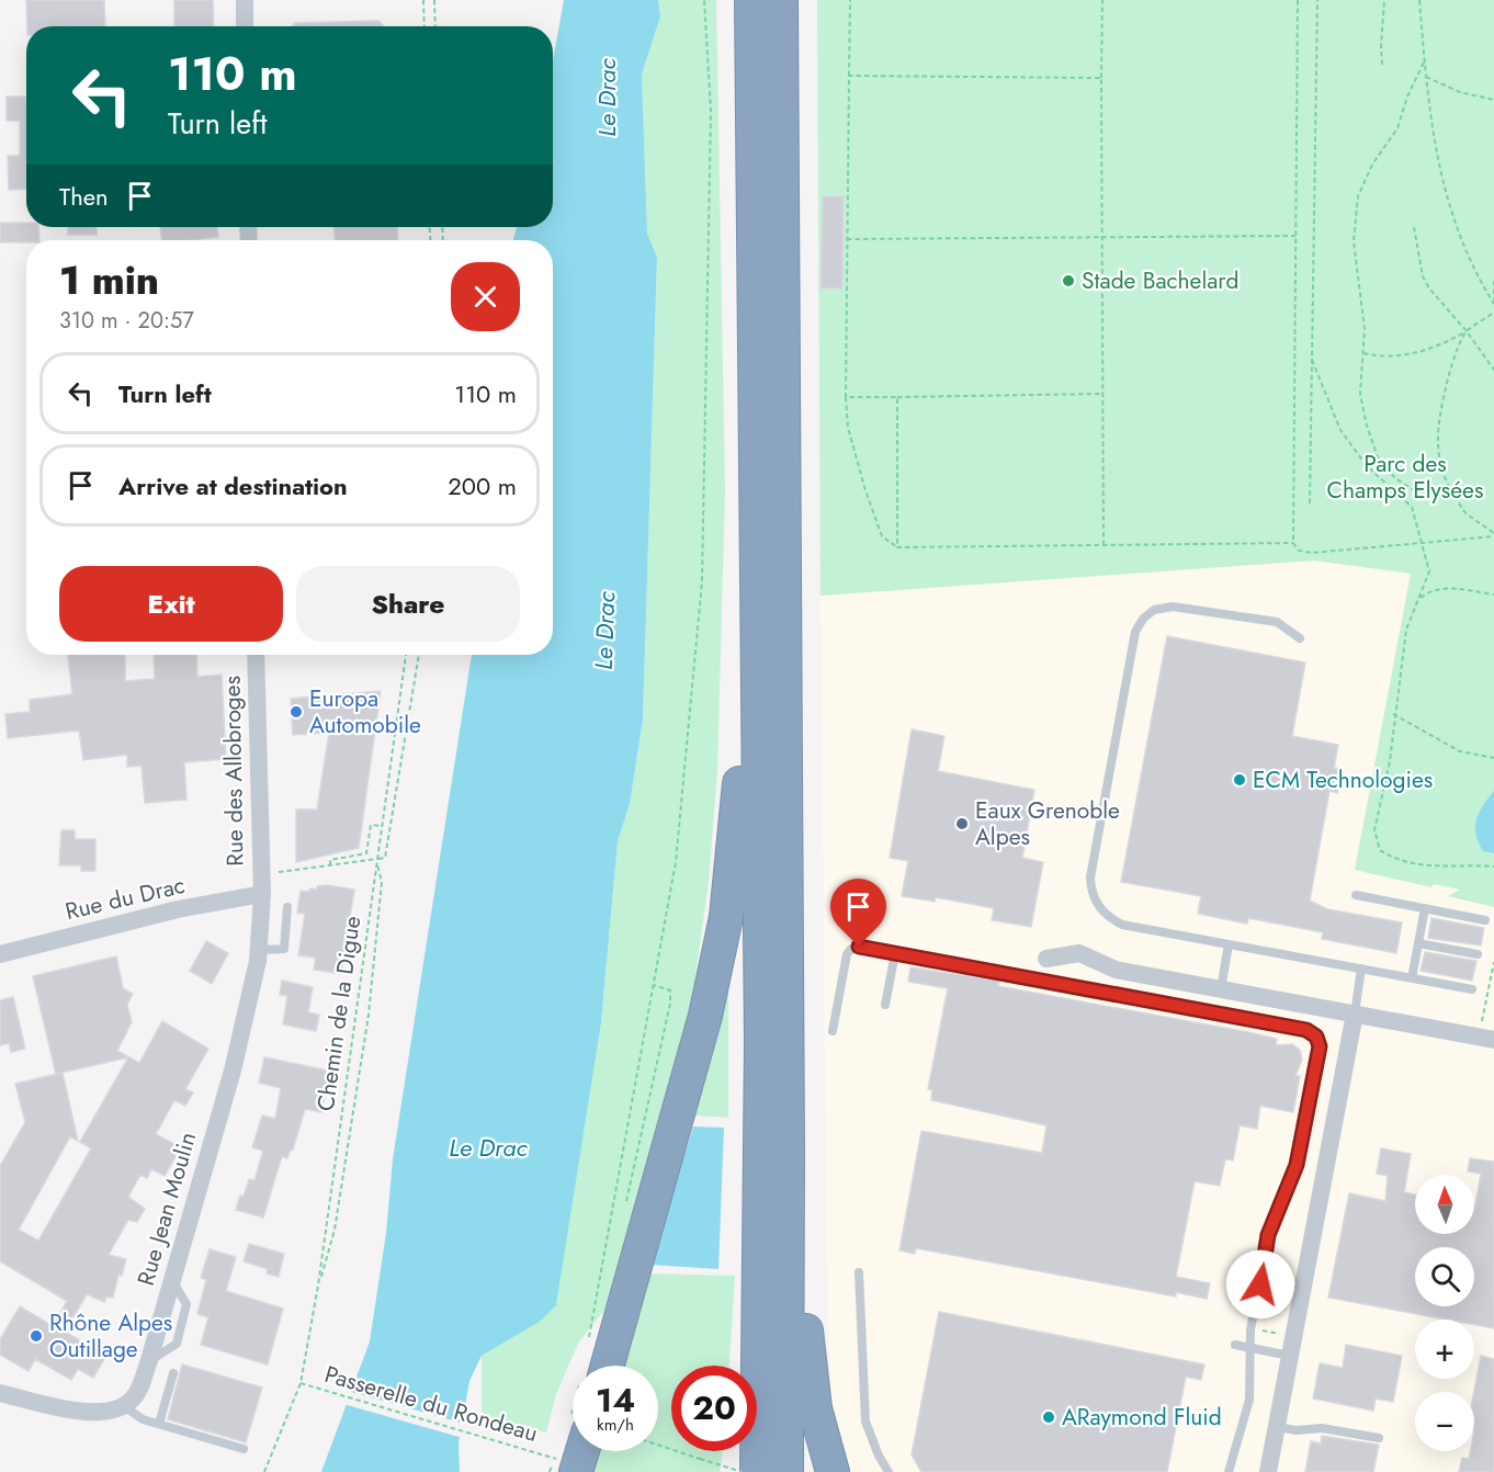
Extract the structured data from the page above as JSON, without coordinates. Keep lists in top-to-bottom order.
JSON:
{
  "streets": {
    "street": ["Rue des Allobroges", "Rue du Drac", "Rue Jean Moulin"],
    "path": ["Chemin de la Digue", "Passerelle du Rondeau"]
  },
  "crossings": [
    ["Rue des Allobroges", "Rue du Drac"],
    ["Rue des Allobroges", "Rue Jean Moulin"],
    ["Rue du Drac", "Rue Jean Moulin"],
    ["Chemin de la Digue", "Passerelle du Rondeau"]
  ],
  "water": ["Le Drac"],
  "parks": ["Parc des Champs Elysées"],
  "places": [
    "Stade Bachelard",
    "Europa Automobile",
    "ECM Technologies",
    "Eaux Grenoble Alpes",
    "Rhône Alpes Outillage",
    "ARaymond Fluid"
  ],
  "north": "top",
  "page": {
    "turn": ["110 m", "Turn left"],
    "then": "Then",
    "heading": ["1 min", "310 m · 20:57"],
    "list": [
      {
        "name": "Turn left",
        "value": "110 m"
      },
      {
        "name": "Arrive at destination",
        "value": "200 m"
      }
    ],
    "buttons": ["Exit", "Share"],
    "map_buttons": ["+", "−"],
    "speed": "14 km/h",
    "limit": "20"
  }
}
